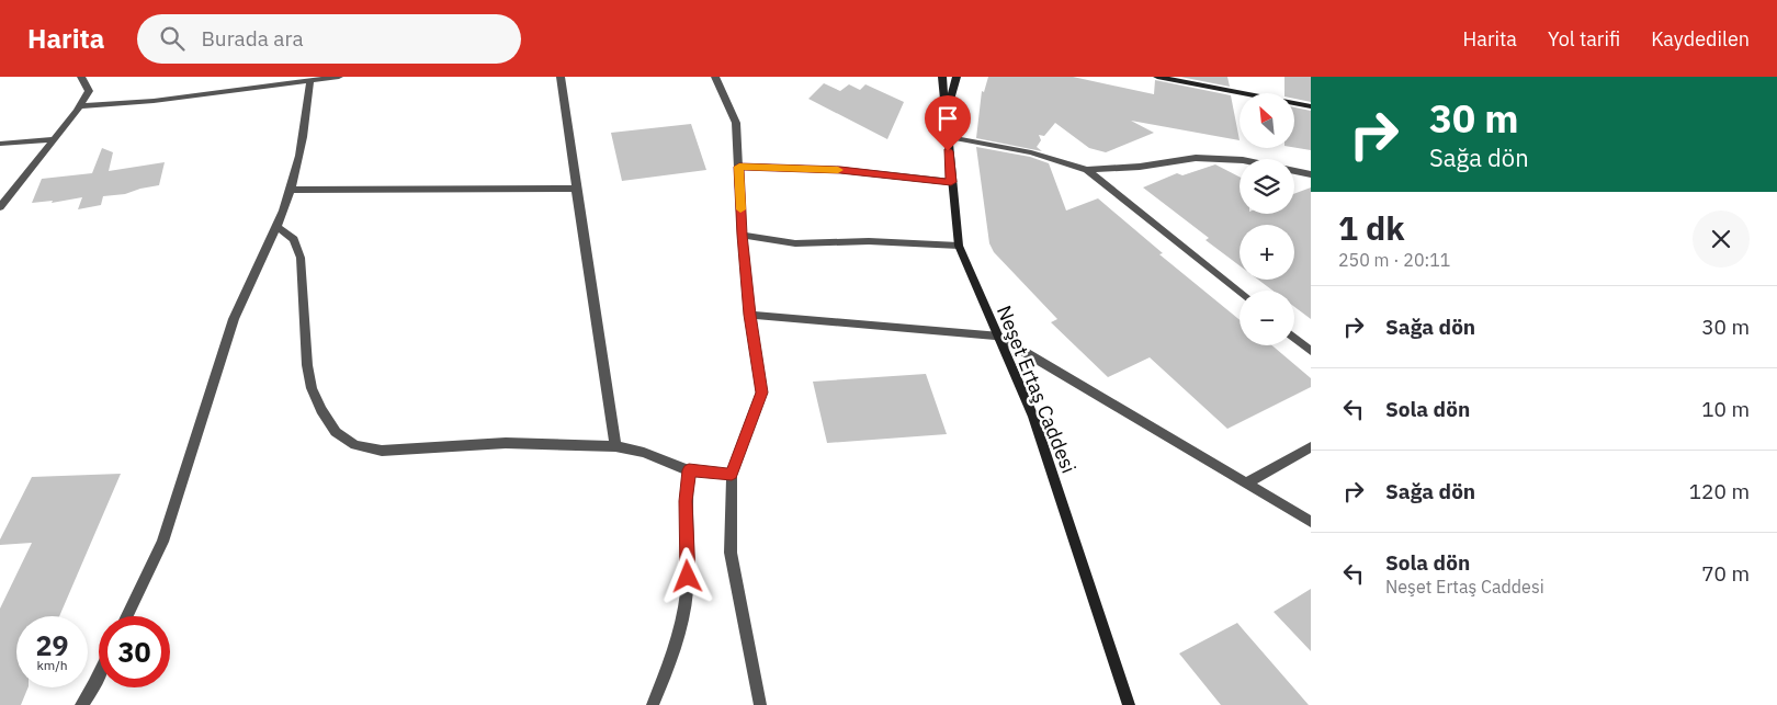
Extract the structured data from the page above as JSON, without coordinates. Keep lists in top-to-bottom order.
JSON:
{
  "streets": {
    "main road": ["Neşet Ertaş Caddesi"]
  },
  "north": "top left",
  "page": {
    "header": "Harita",
    "search": "Burada ara",
    "nav": ["Harita", "Yol tarifi", "Kaydedilen"],
    "turn": ["30 m", "Sağa dön"],
    "map_buttons": ["+", "−"],
    "heading": ["1 dk", "250 m · 20:11"],
    "list": [
      {
        "name": "Sağa dön",
        "value": "30 m"
      },
      {
        "name": "Sola dön",
        "value": "10 m"
      },
      {
        "name": "Sağa dön",
        "value": "120 m"
      },
      {
        "name": "Sola dön",
        "note": "Neşet Ertaş Caddesi",
        "value": "70 m"
      }
    ],
    "speed": "29 km/h",
    "limit": "30"
  }
}
